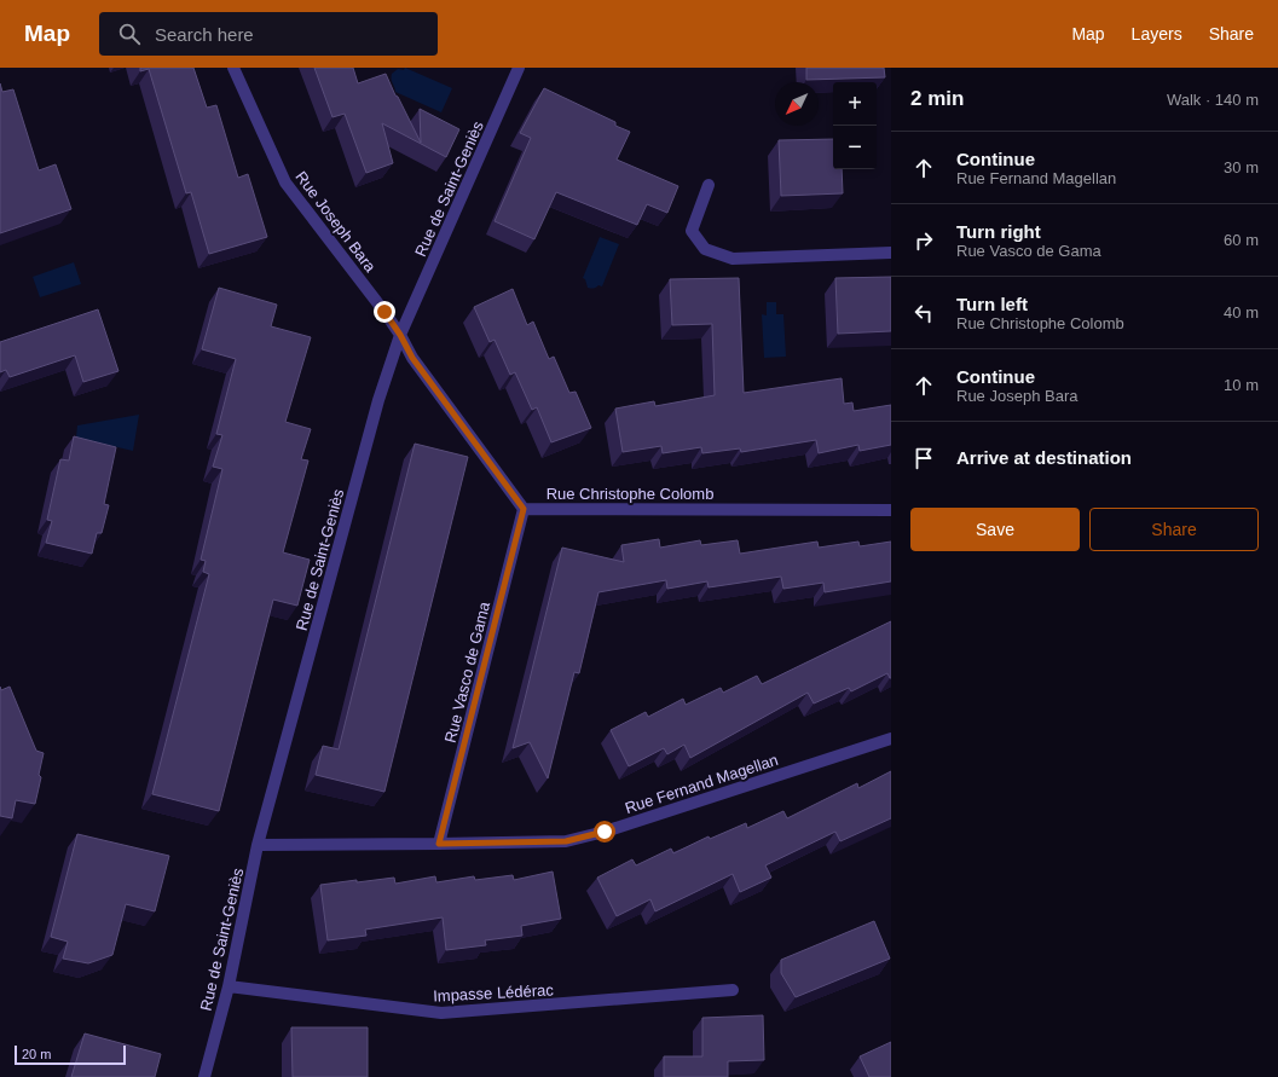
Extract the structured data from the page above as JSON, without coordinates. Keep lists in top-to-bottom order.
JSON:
{
  "streets": {
    "street": [
      "Rue de Saint-Geniès",
      "Rue Joseph Bara",
      "Rue Christophe Colomb",
      "Rue Vasco de Gama",
      "Rue Fernand Magellan",
      "Impasse Lédérac"
    ]
  },
  "crossings": [
    ["Rue de Saint-Geniès", "Rue Joseph Bara"],
    ["Rue de Saint-Geniès", "Rue Christophe Colomb"],
    ["Rue de Saint-Geniès", "Rue Fernand Magellan"],
    ["Rue de Saint-Geniès", "Impasse Lédérac"],
    ["Rue Joseph Bara", "Rue Christophe Colomb"],
    ["Rue Christophe Colomb", "Rue Vasco de Gama"],
    ["Rue Vasco de Gama", "Rue Fernand Magellan"]
  ],
  "scale_bar": "20 m",
  "north": "bottom left",
  "page": {
    "header": "Map",
    "search": "Search here",
    "nav": ["Map", "Layers", "Share"],
    "heading": ["2 min", "Walk · 140 m"],
    "map_buttons": ["+", "−"],
    "list": [
      ["Continue", "Rue Fernand Magellan", "30 m"],
      ["Turn right", "Rue Vasco de Gama", "60 m"],
      ["Turn left", "Rue Christophe Colomb", "40 m"],
      ["Continue", "Rue Joseph Bara", "10 m"],
      "Arrive at destination"
    ],
    "buttons": ["Save", "Share"],
    "scale": "20 m"
  }
}
